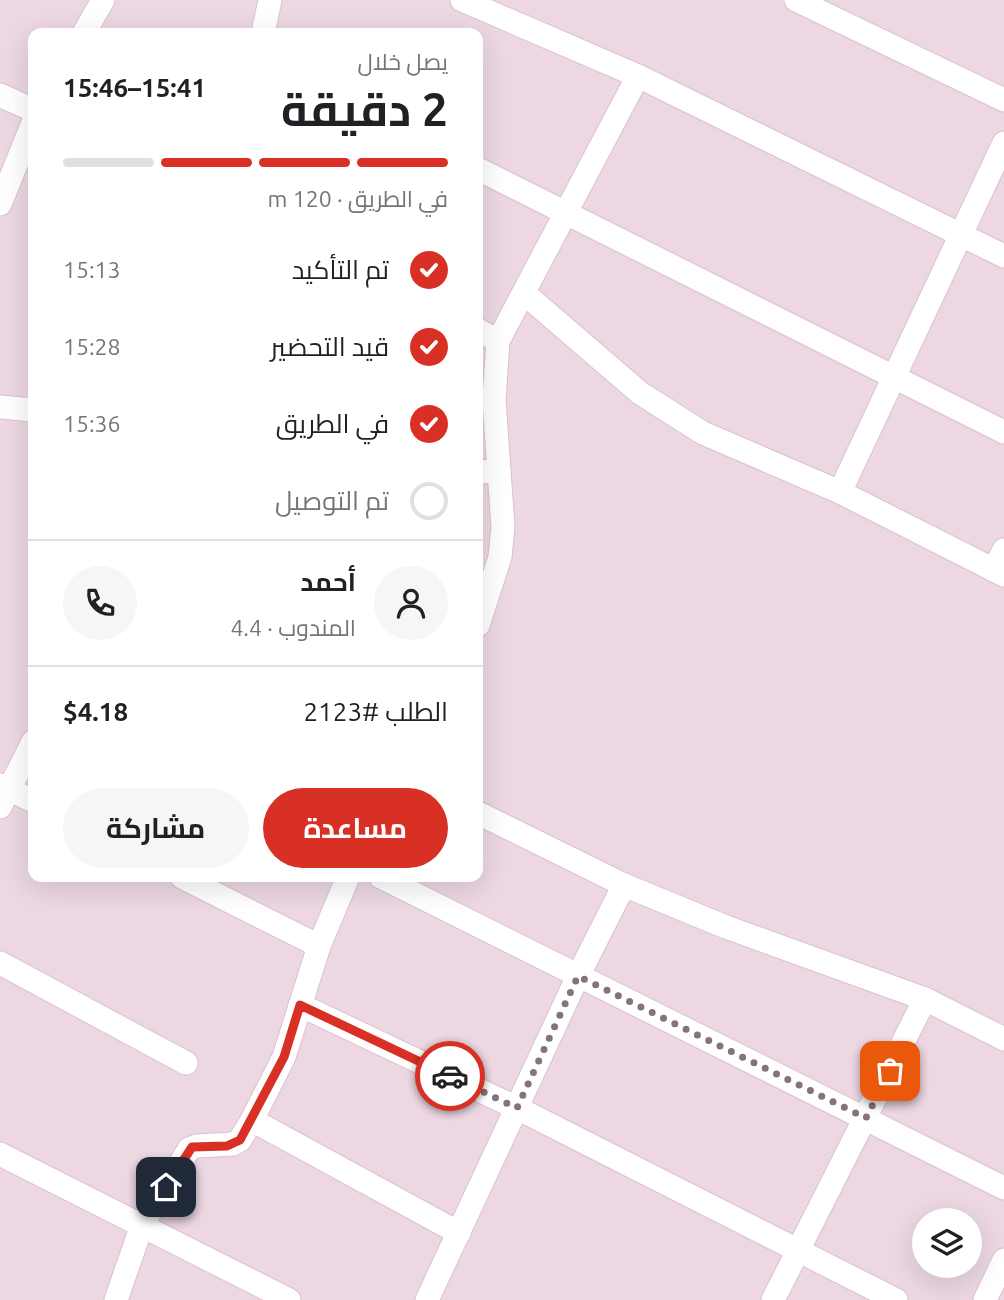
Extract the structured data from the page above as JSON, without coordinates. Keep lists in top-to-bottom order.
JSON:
{
  "page": {
    "heading": ["2 دقيقة", "يصل خلال", "15:41–15:46"],
    "panel": [
      "أحمد",
      "المندوب · 4.4",
      "الطلب #2123",
      "$4.18"
    ],
    "bar": "في الطريق · 120 m",
    "list": [
      ["تم التأكيد", "15:13"],
      ["قيد التحضير", "15:28"],
      ["في الطريق", "15:36"],
      "تم التوصيل"
    ],
    "buttons": ["مساعدة", "مشاركة"]
  }
}
